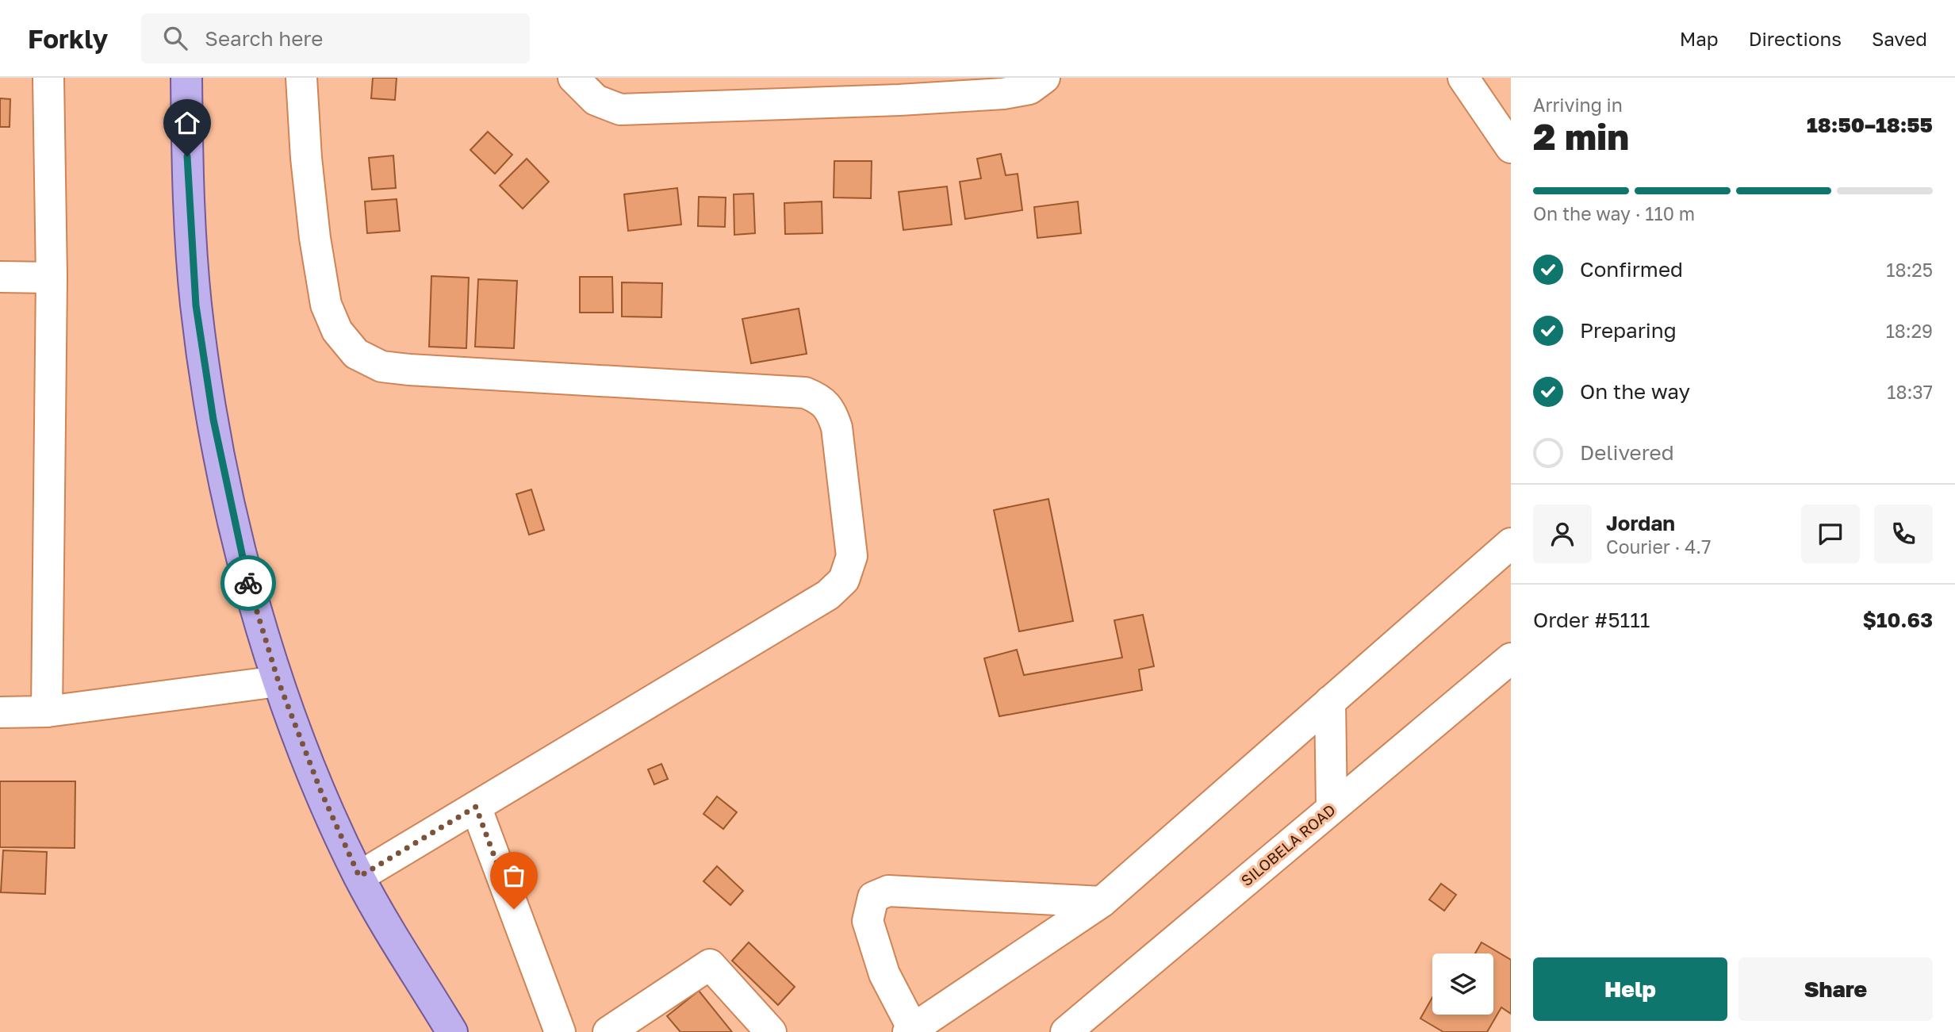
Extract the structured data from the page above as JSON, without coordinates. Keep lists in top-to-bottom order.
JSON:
{
  "streets": {
    "street": ["SILOBELA ROAD"]
  },
  "page": {
    "header": "Forkly",
    "search": "Search here",
    "nav": ["Map", "Directions", "Saved"],
    "heading": ["2 min", "Arriving in", "18:50–18:55"],
    "panel": [
      "Jordan",
      "Courier · 4.7",
      "Order #5111",
      "$10.63"
    ],
    "bar": "On the way · 110 m",
    "list": [
      ["Confirmed", "18:25"],
      ["Preparing", "18:29"],
      ["On the way", "18:37"],
      "Delivered"
    ],
    "buttons": ["Help", "Share"]
  }
}
